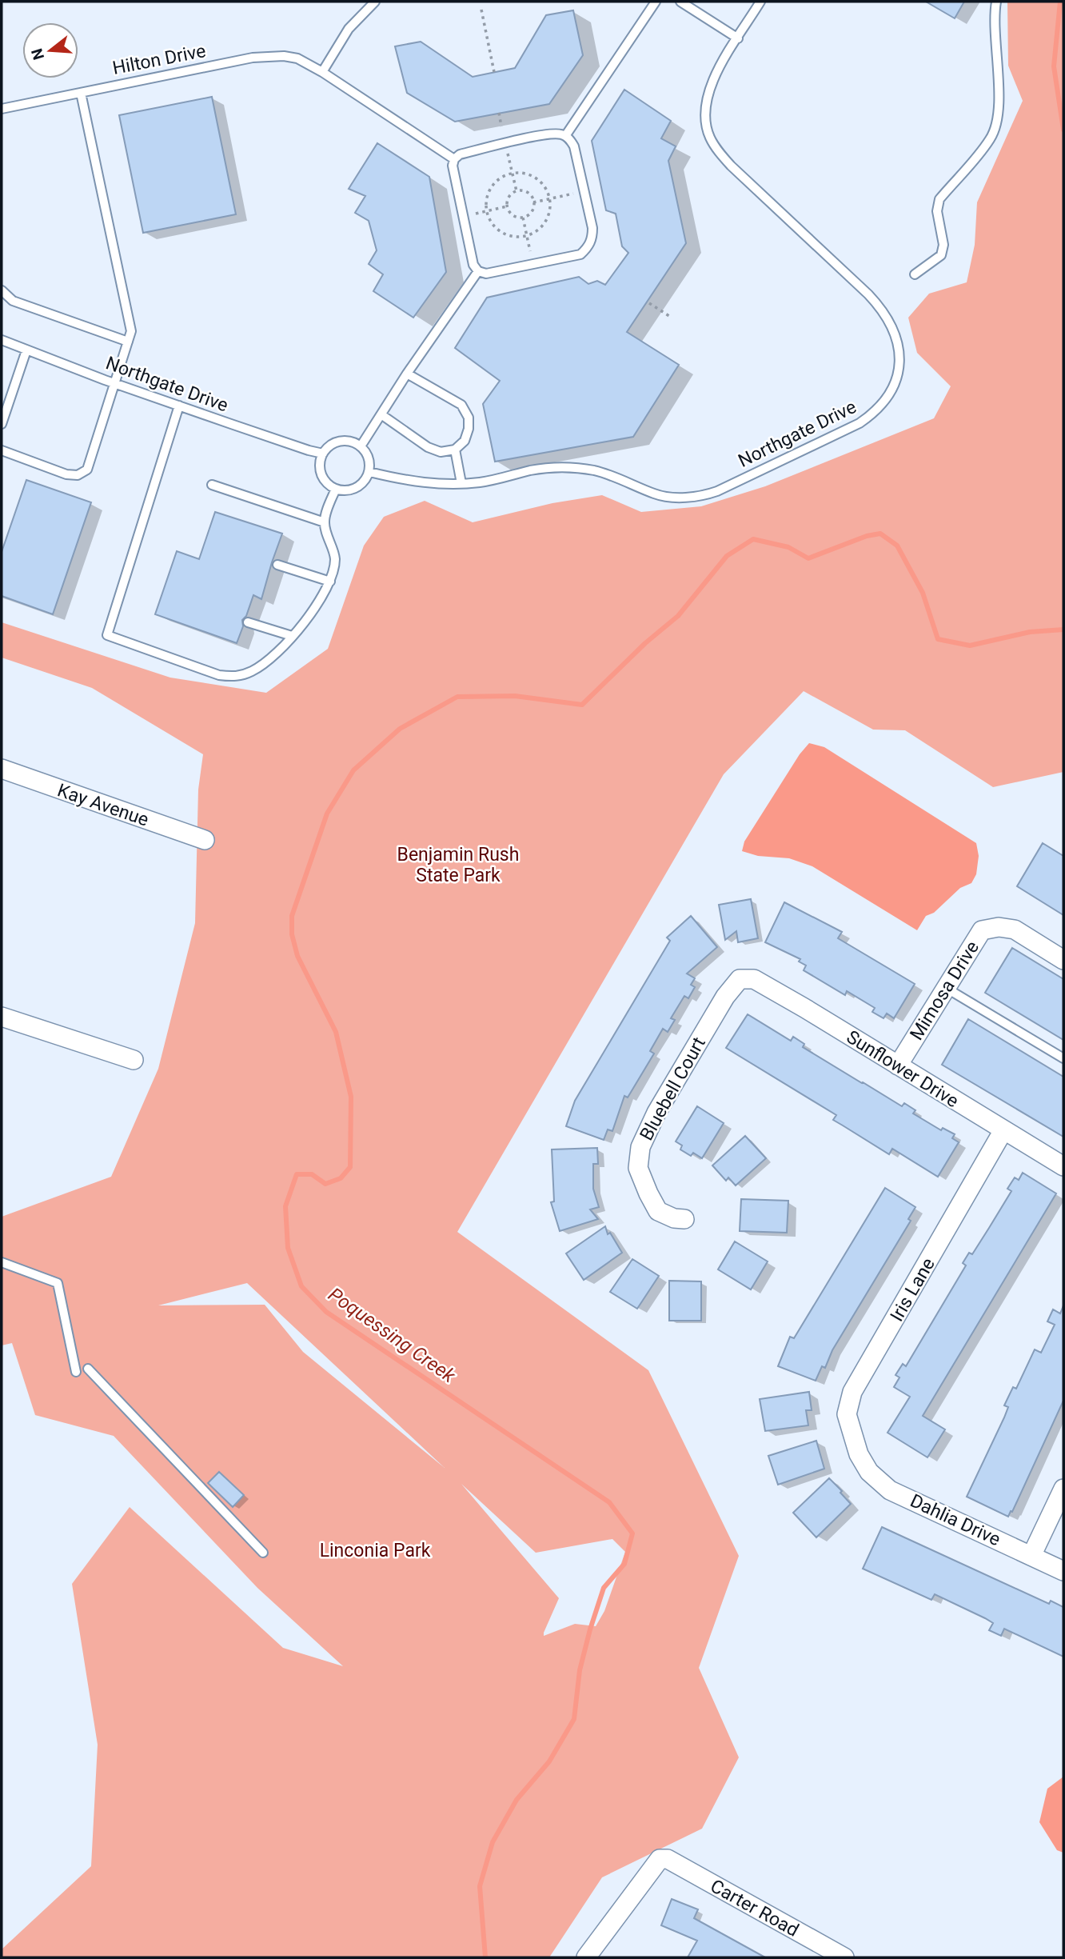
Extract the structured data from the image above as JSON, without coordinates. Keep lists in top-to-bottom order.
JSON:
{
  "streets": {
    "street": [
      "Kay Avenue",
      "Mimosa Drive",
      "Sunflower Drive",
      "Bluebell Court",
      "Iris Lane",
      "Dahlia Drive",
      "Carter Road"
    ],
    "lane": ["Hilton Drive", "Northgate Drive"]
  },
  "crossings": [
    ["Mimosa Drive", "Sunflower Drive"],
    ["Sunflower Drive", "Bluebell Court"],
    ["Sunflower Drive", "Iris Lane"],
    ["Iris Lane", "Dahlia Drive"]
  ],
  "water": ["Poquessing Creek"],
  "parks": ["Benjamin Rush State Park", "Linconia Park"],
  "north": "left"
}
